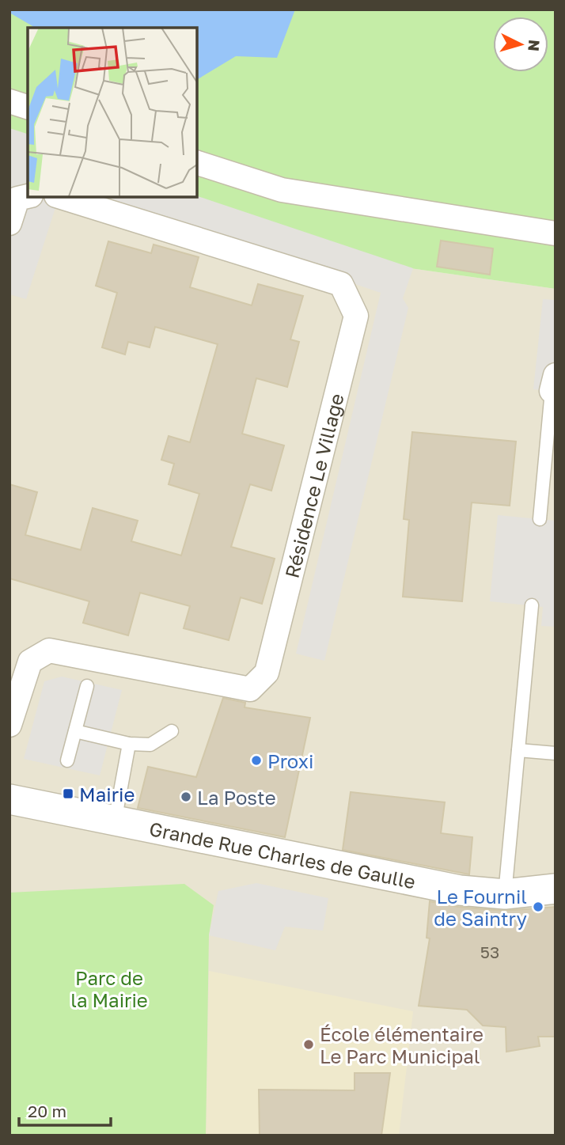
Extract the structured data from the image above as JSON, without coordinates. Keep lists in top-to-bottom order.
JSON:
{
  "streets": {
    "street": ["Résidence Le Village", "Grande Rue Charles de Gaulle"]
  },
  "parks": ["Parc de la Mairie"],
  "places": {
    "other": [
      "Proxi",
      "La Poste",
      "Le Fournil de Saintry",
      "École élémentaire Le Parc Municipal"
    ],
    "transit": ["Mairie"]
  },
  "house_numbers": ["53"],
  "scale_bar": "20 m",
  "north": "right"
}
